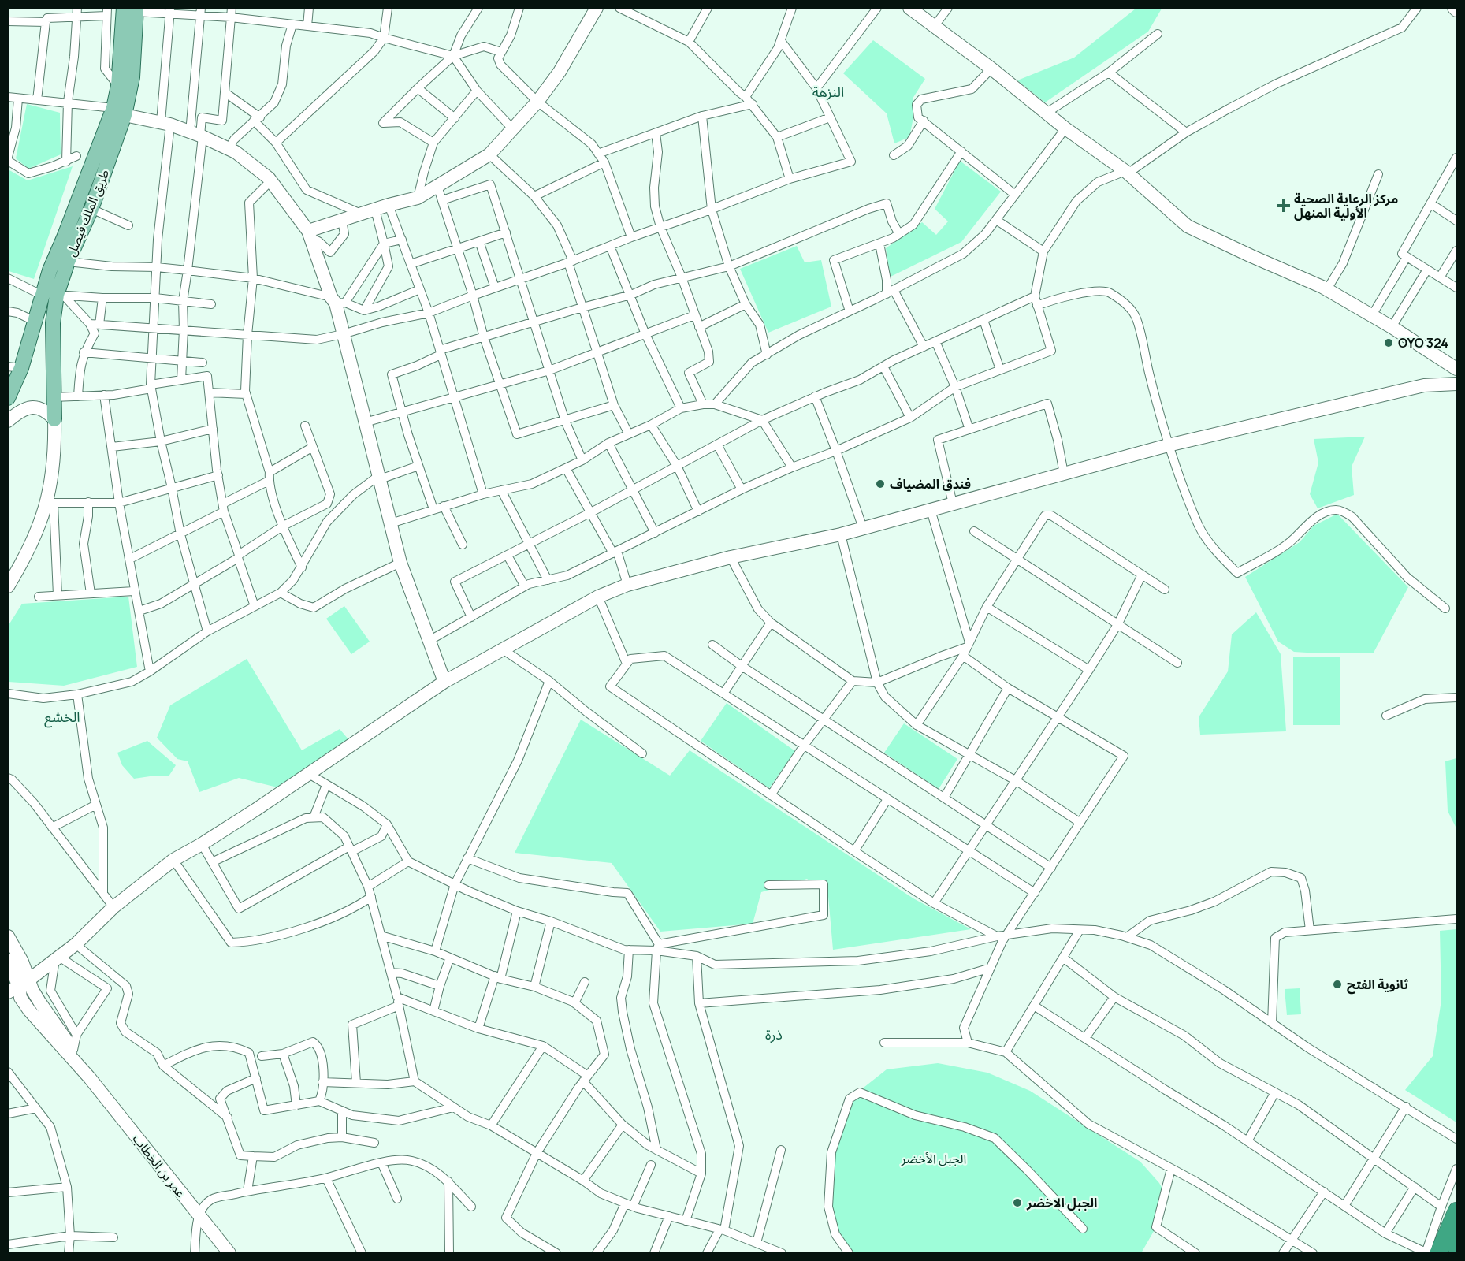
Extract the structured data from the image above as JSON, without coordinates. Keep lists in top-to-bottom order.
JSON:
{
  "streets": {
    "main road": ["طريق الملك فيصل"],
    "street": ["عمر بن الخطاب"]
  },
  "districts": ["النزهة", "الخشع", "ذرة"],
  "parks": ["الجبل الأخضر"],
  "places": {
    "health": ["مركز الرعاية الصحية الأولية المنهل"],
    "other": [
      "OYO 324",
      "فندق المضياف",
      "ثانوية الفتح",
      "الجبل الاخضر"
    ]
  }
}
